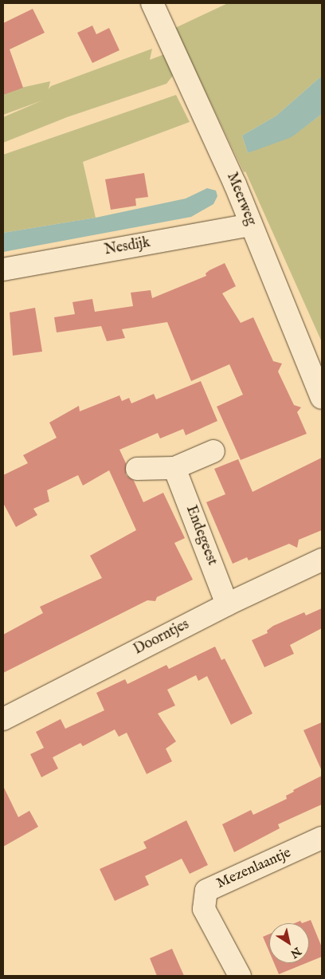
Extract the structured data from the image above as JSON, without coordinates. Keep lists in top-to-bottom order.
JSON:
{
  "streets": {
    "street": [
      "Meerweg",
      "Nesdijk",
      "Endegeest",
      "Doorntjes",
      "Mezenlaantje"
    ]
  },
  "crossings": [
    ["Meerweg", "Nesdijk"],
    ["Endegeest", "Doorntjes"]
  ],
  "north": "bottom right"
}
